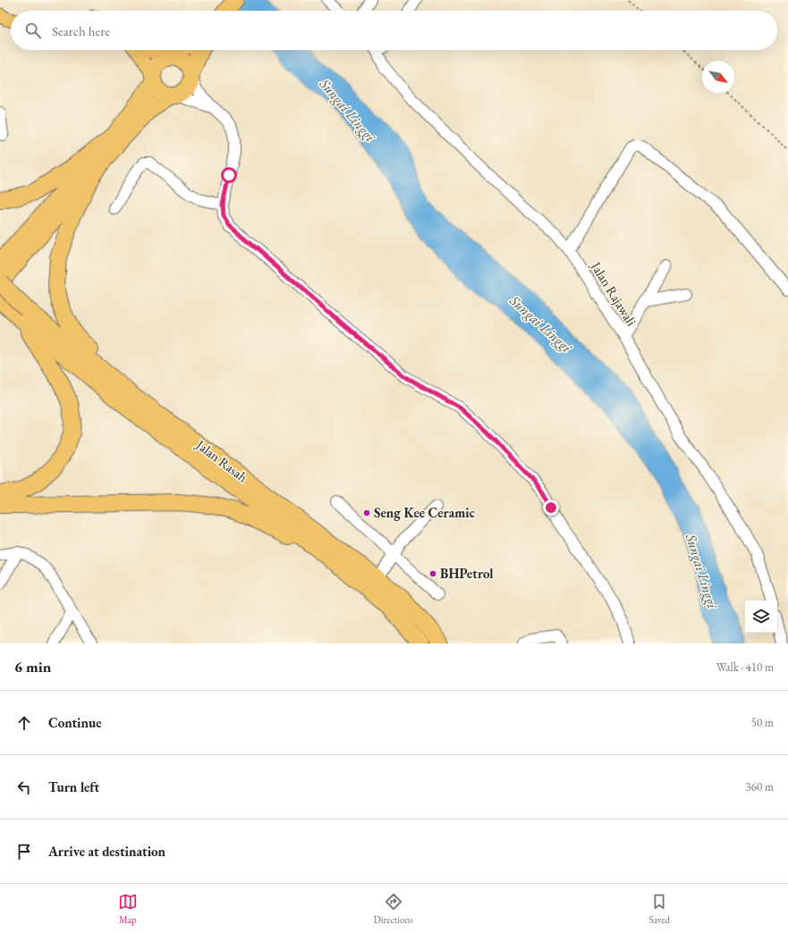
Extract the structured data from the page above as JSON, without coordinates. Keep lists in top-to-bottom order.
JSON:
{
  "streets": {
    "highway": ["Jalan Rasah"],
    "street": ["Jalan Rajawali"]
  },
  "water": ["Sungai Linggi"],
  "places": ["Seng Kee Ceramic", "BHPetrol"],
  "north": "bottom right",
  "page": {
    "search": "Search here",
    "heading": ["6 min", "Walk · 410 m"],
    "list": [
      ["Continue", "50 m"],
      ["Turn left", "360 m"],
      "Arrive at destination"
    ],
    "nav": ["Map", "Directions", "Saved"]
  }
}
